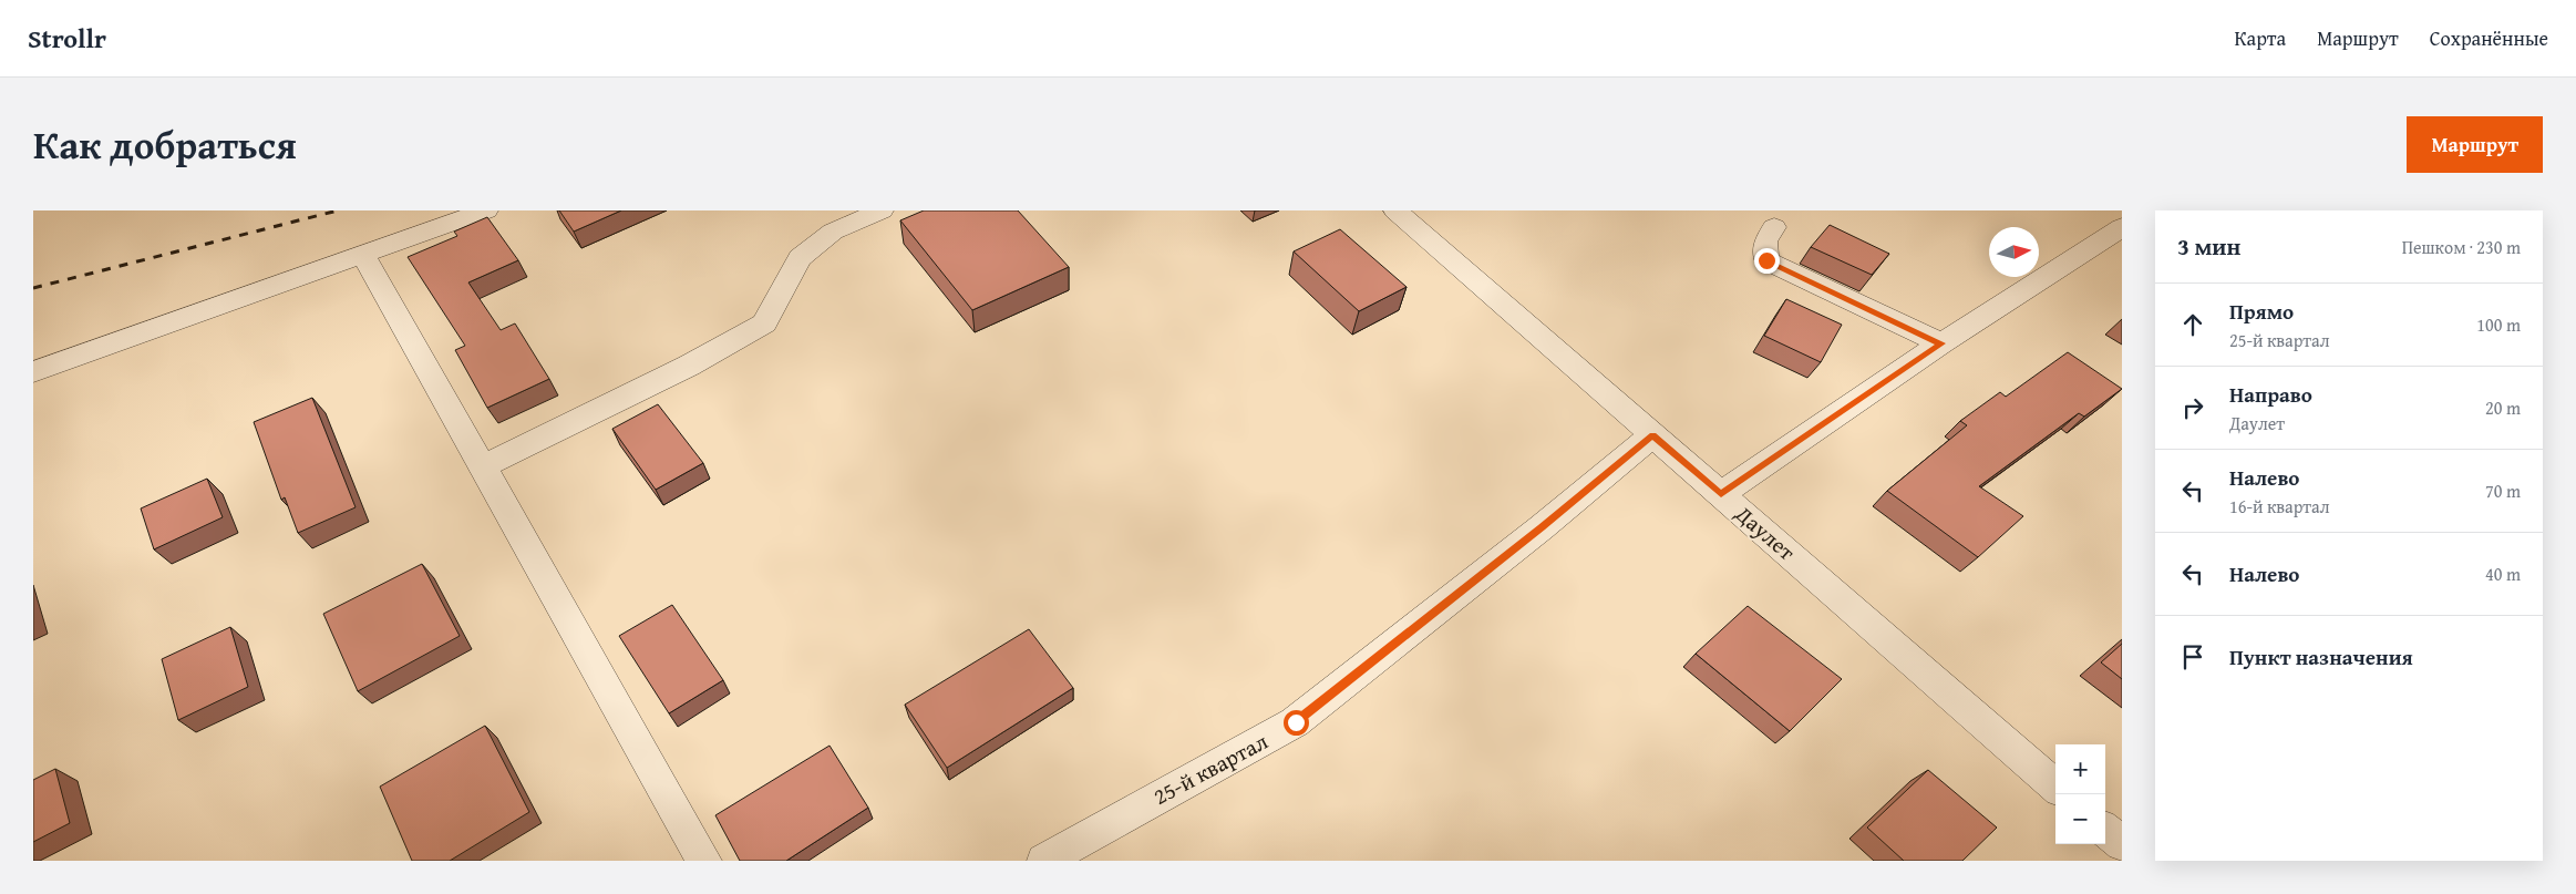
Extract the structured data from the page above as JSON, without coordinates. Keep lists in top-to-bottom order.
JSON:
{
  "streets": {
    "street": ["Даулет", "25-й квартал"]
  },
  "crossings": [
    ["Даулет", "25-й квартал"]
  ],
  "north": "right",
  "page": {
    "header": "Strollr",
    "nav": ["Карта", "Маршрут", "Сохранённые"],
    "title": "Как добраться",
    "buttons": "Маршрут",
    "heading": ["3 мин", "Пешком · 230 m"],
    "list": [
      ["Прямо", "25-й квартал", "100 m"],
      ["Направо", "Даулет", "20 m"],
      ["Налево", "16-й квартал", "70 m"],
      ["Налево", "40 m"],
      "Пункт назначения"
    ],
    "map_buttons": ["+", "−"]
  }
}
